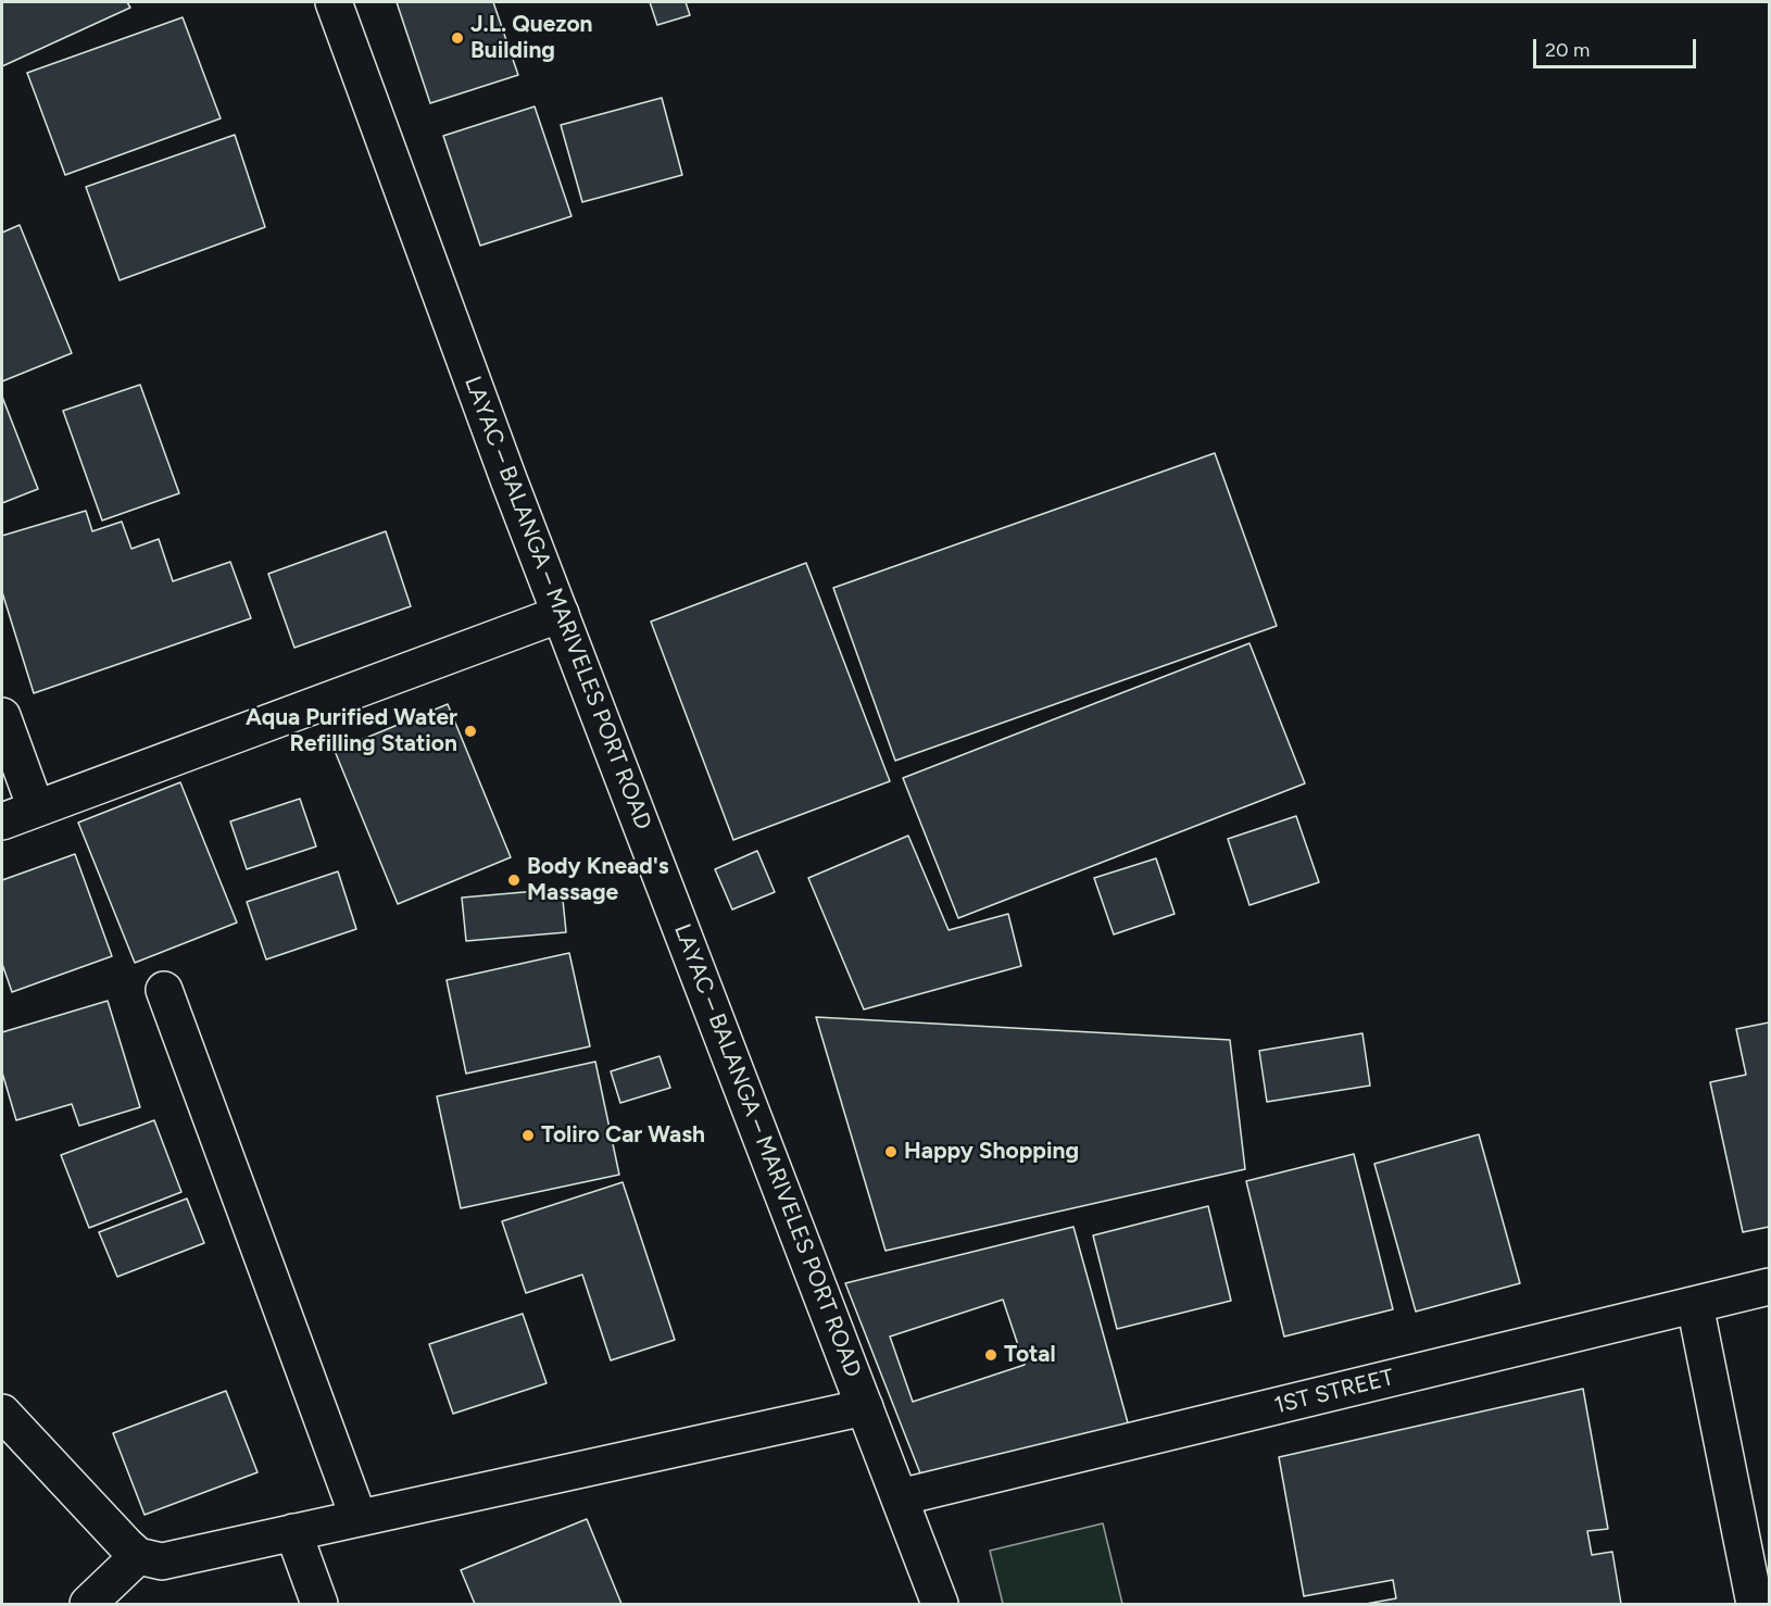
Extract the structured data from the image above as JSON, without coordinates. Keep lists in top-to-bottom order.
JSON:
{
  "streets": {
    "street": ["LAYAC – BALANGA – MARIVELES PORT ROAD", "1ST STREET"]
  },
  "crossings": [
    ["LAYAC – BALANGA – MARIVELES PORT ROAD", "1ST STREET"]
  ],
  "places": [
    "J.L. Quezon Building",
    "Aqua Purified Water Refilling Station",
    "Body Knead's Massage",
    "Toliro Car Wash",
    "Happy Shopping",
    "Total"
  ],
  "scale_bar": "20 m"
}
